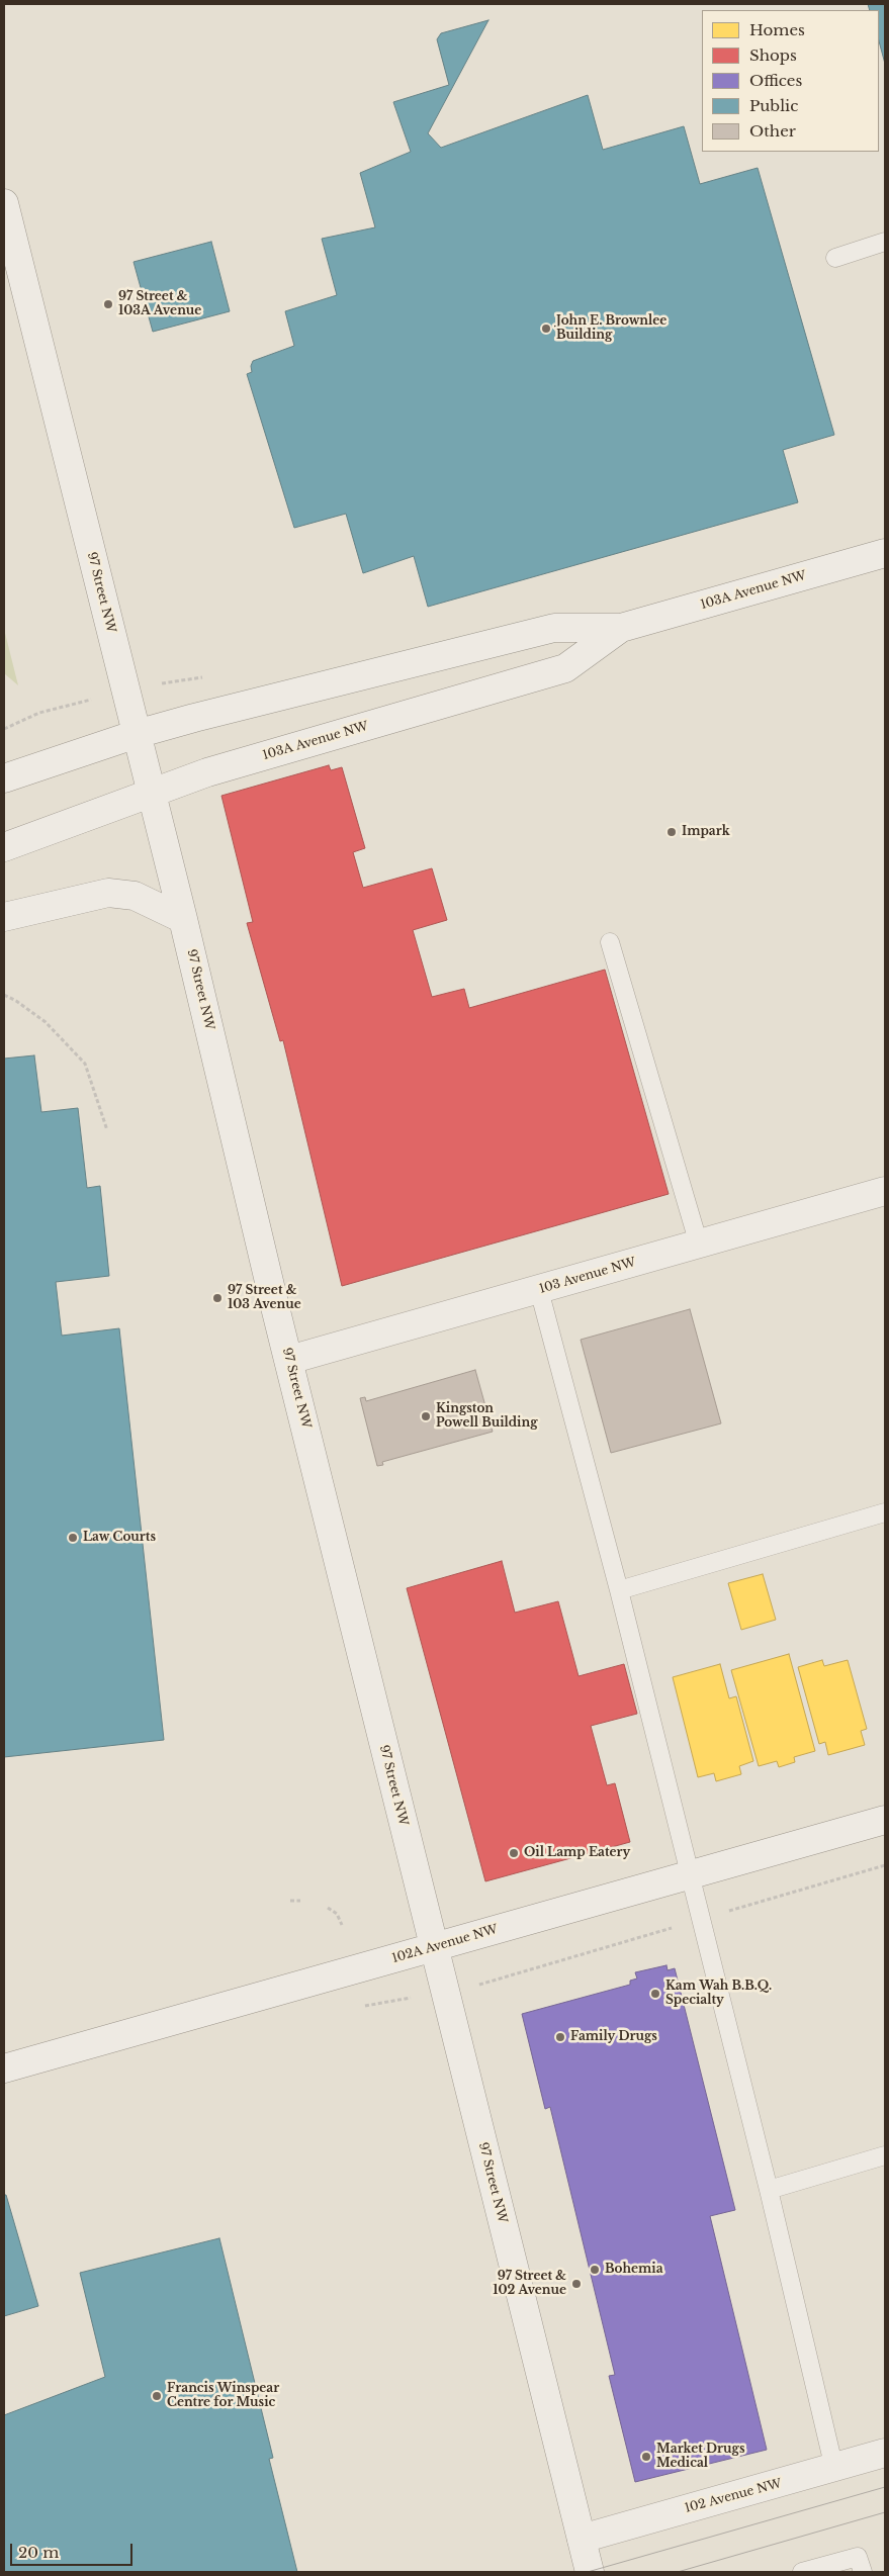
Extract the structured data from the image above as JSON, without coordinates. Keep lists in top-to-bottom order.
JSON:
{
  "streets": {
    "main road": [
      "103A Avenue NW",
      "97 Street NW",
      "103 Avenue NW",
      "102A Avenue NW",
      "102 Avenue NW"
    ]
  },
  "crossings": [
    ["103A Avenue NW", "97 Street NW"],
    ["97 Street NW", "103 Avenue NW"],
    ["97 Street NW", "102A Avenue NW"],
    ["97 Street NW", "102 Avenue NW"]
  ],
  "places": [
    "97 Street & 103A Avenue",
    "John E. Brownlee Building",
    "Impark",
    "97 Street & 103 Avenue",
    "Kingston Powell Building",
    "Law Courts",
    "Oil Lamp Eatery",
    "Kam Wah B.B.Q. Specialty",
    "Family Drugs",
    "Bohemia",
    "97 Street & 102 Avenue",
    "Francis Winspear Centre for Music",
    "Market Drugs Medical"
  ],
  "legend": [
    "Homes",
    "Shops",
    "Offices",
    "Public",
    "Other"
  ],
  "scale_bar": "20 m"
}
